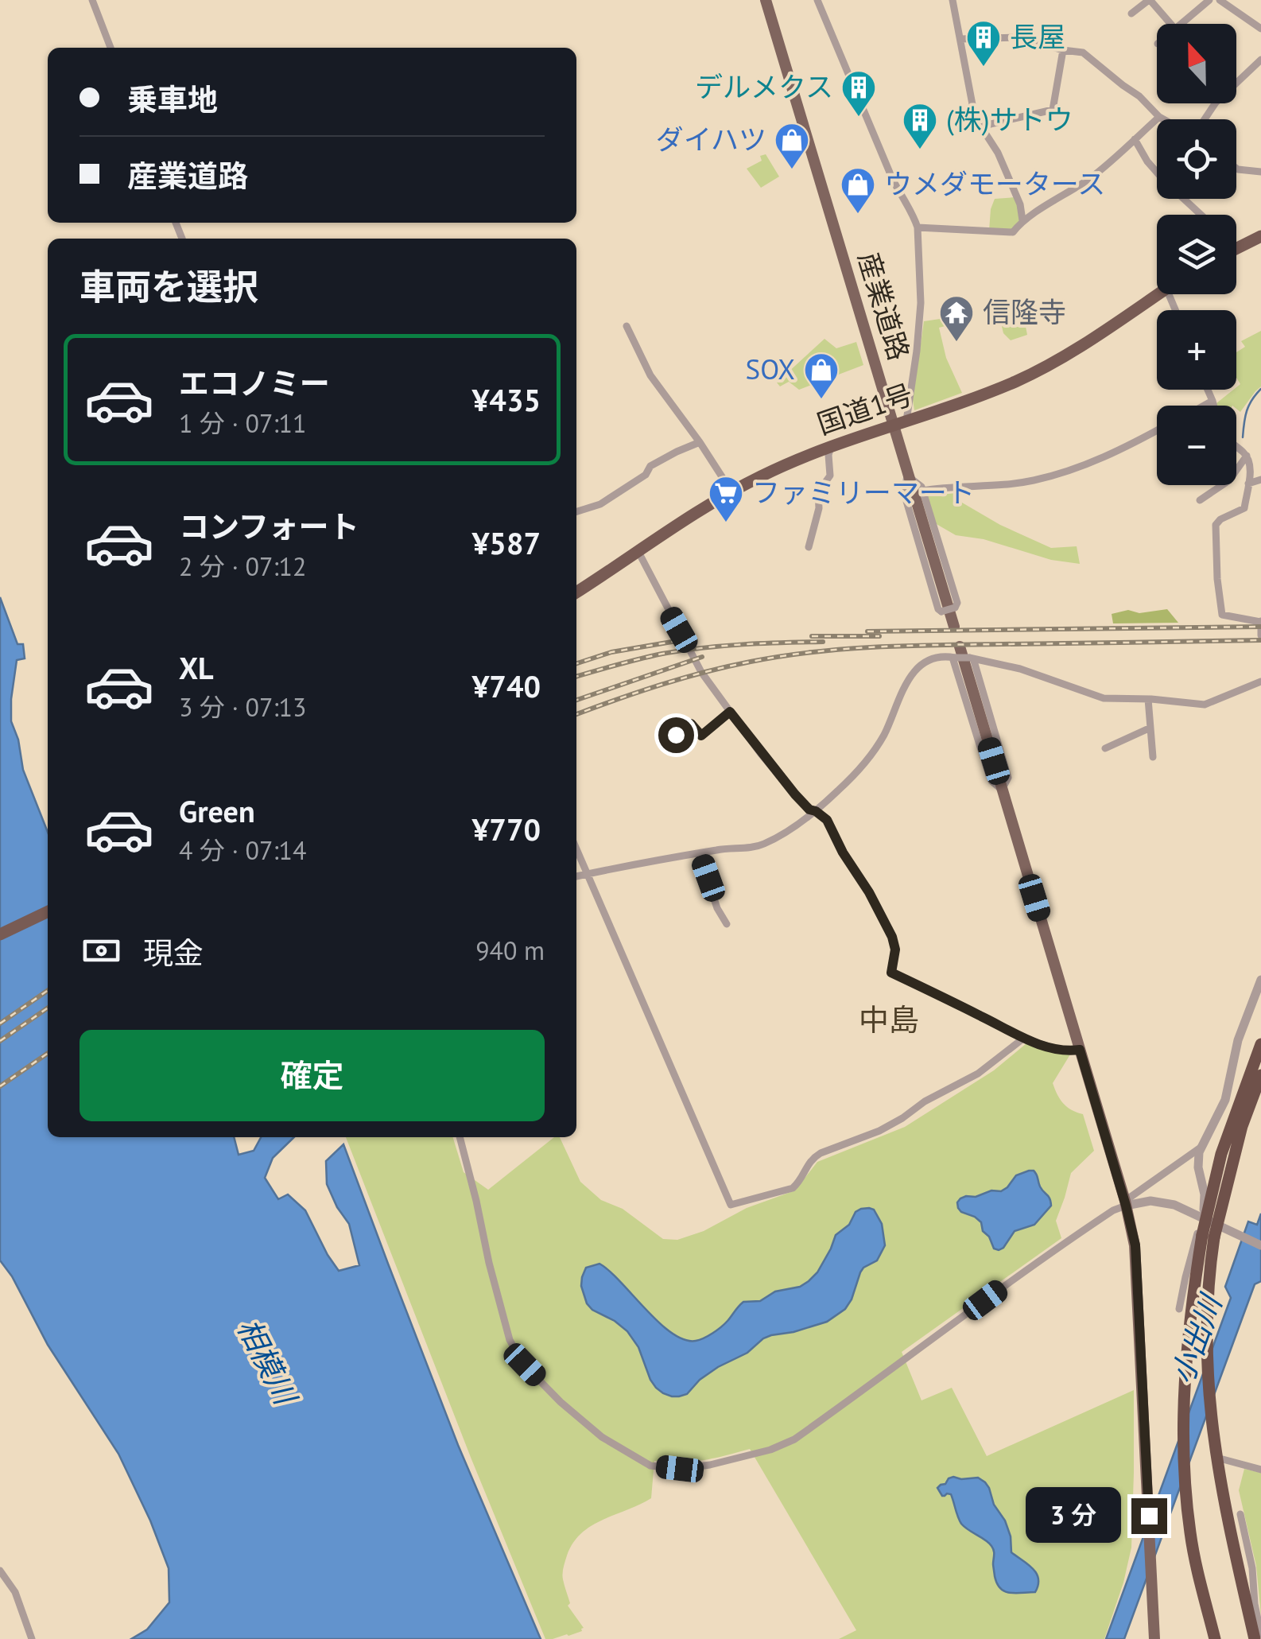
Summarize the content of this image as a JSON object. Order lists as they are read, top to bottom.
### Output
{
  "streets": {
    "highway": ["国道1号"],
    "main road": ["産業道路"]
  },
  "crossings": [
    ["産業道路", "国道1号"]
  ],
  "districts": ["中島"],
  "water": ["小出川", "相模川"],
  "places": {
    "building": ["長屋", "デルメクス", "(株)サトウ"],
    "shop": ["ダイハツ", "ウメダモータース", "SOX"],
    "temple": ["信隆寺"],
    "supermarket": ["ファミリーマート"]
  },
  "north": "top",
  "page": {
    "map_buttons": ["+", "−"],
    "banner": ["乗車地", "産業道路"],
    "heading": "車両を選択",
    "list": [
      {
        "name": "エコノミー",
        "note": "1 分 · 07:11",
        "value": "¥435"
      },
      {
        "name": "コンフォート",
        "note": "2 分 · 07:12",
        "value": "¥587"
      },
      {
        "name": "XL",
        "note": "3 分 · 07:13",
        "value": "¥740"
      },
      {
        "name": "Green",
        "note": "4 分 · 07:14",
        "value": "¥770"
      }
    ],
    "pay": ["現金", "940 m"],
    "buttons": "確定",
    "bubble": "3 分"
  }
}
